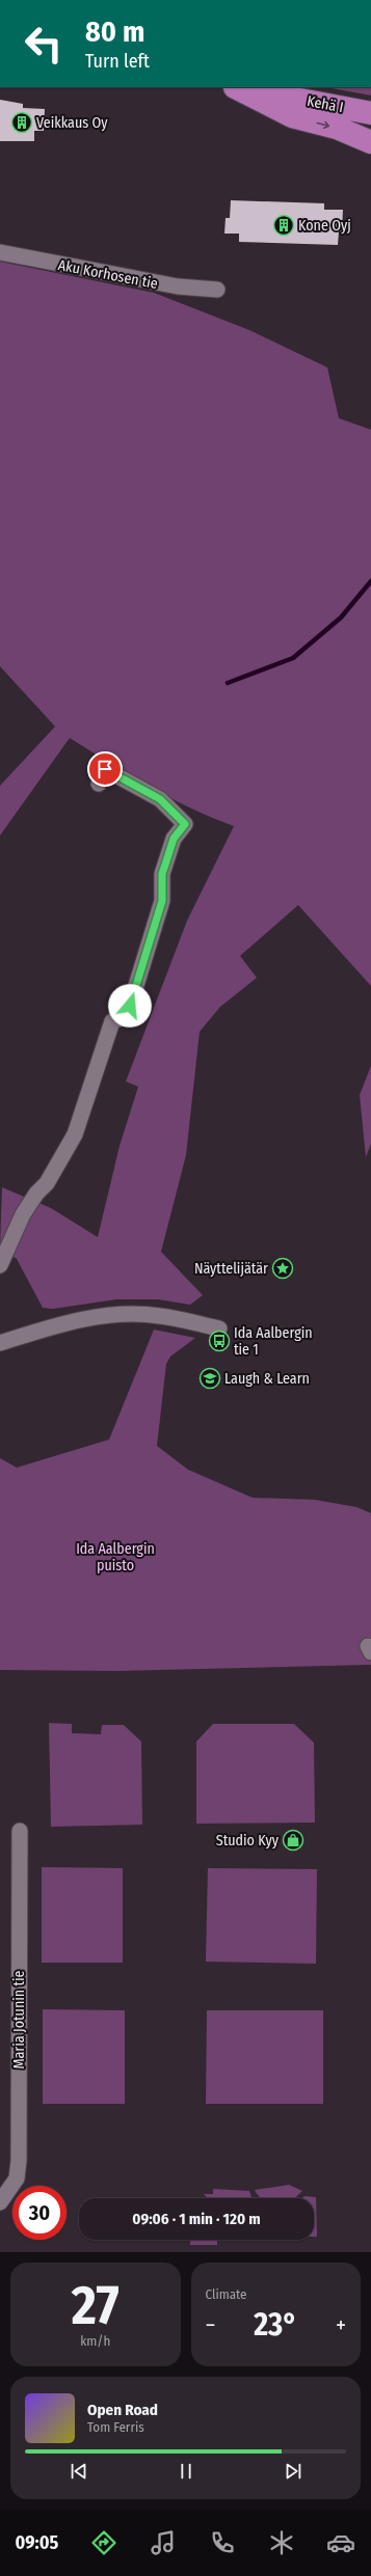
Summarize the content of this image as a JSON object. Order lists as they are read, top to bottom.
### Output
{
  "streets": {
    "highway": ["Kehä I"],
    "street": ["Aku Korhosen tie", "Maria Jotunin tie"]
  },
  "parks": ["Ida Aalbergin puisto"],
  "places": {
    "building": ["Veikkaus Oy", "Kone Oyj"],
    "place": ["Näyttelijätär"],
    "bus stop": ["Ida Aalbergin tie 1"],
    "school or university": ["Laugh & Learn"],
    "shop": ["Studio Kyy"]
  },
  "page": {
    "turn": ["80 m", "Turn left"],
    "limit": "30",
    "trip": "09:06 · 1 min · 120 m",
    "tile": [
      ["27", "km/h"],
      "Climate"
    ],
    "heat": ["−", "23°", "+"],
    "song": ["Open Road", "Tom Ferris"],
    "tabs": "09:05"
  }
}
